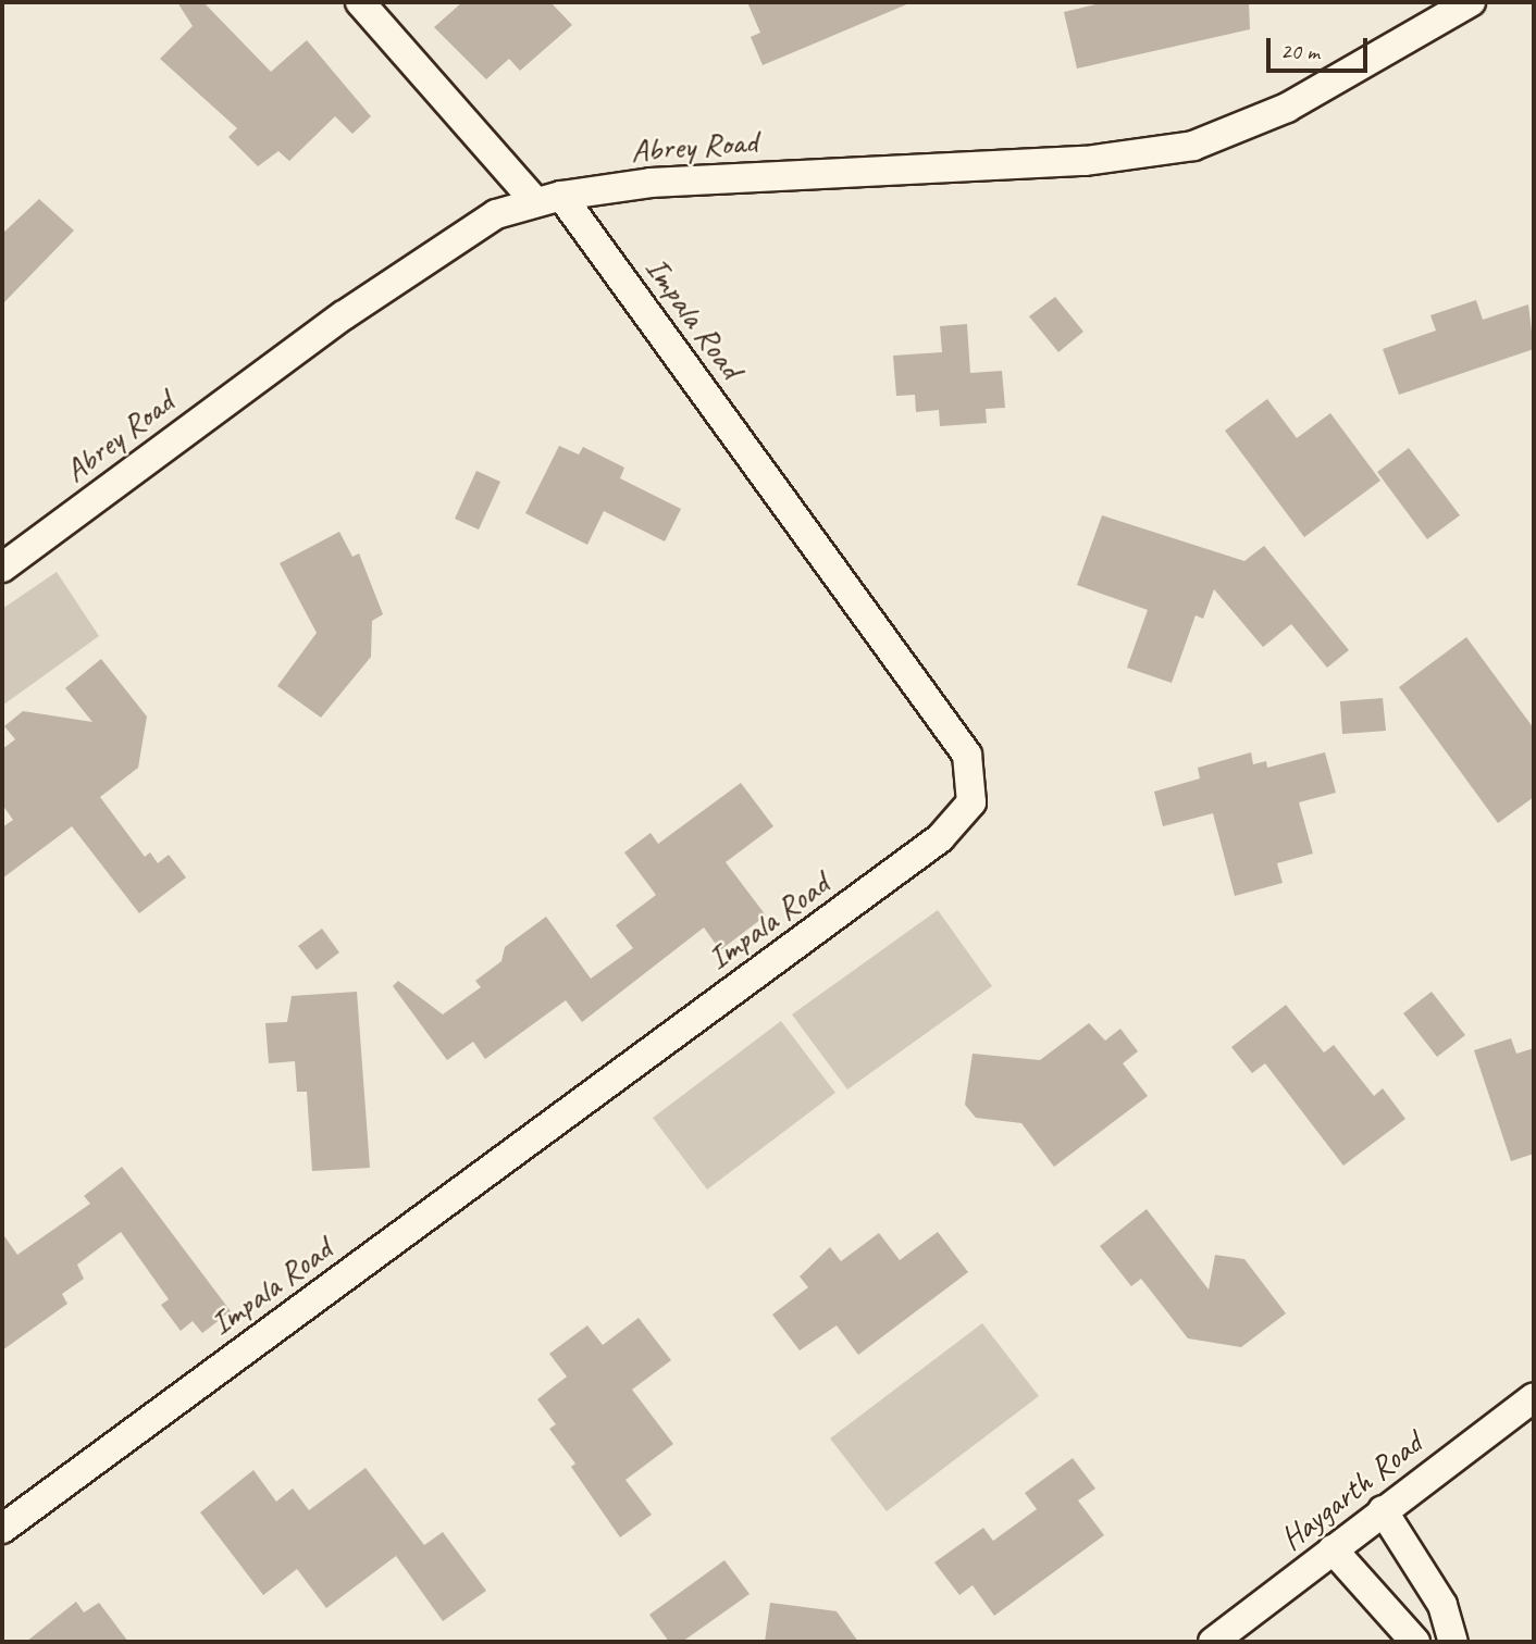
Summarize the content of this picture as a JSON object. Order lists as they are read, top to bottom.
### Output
{
  "streets": {
    "street": ["Abrey Road", "Impala Road", "Haygarth Road"]
  },
  "crossings": [
    ["Abrey Road", "Impala Road"]
  ],
  "scale_bar": "20 m"
}
